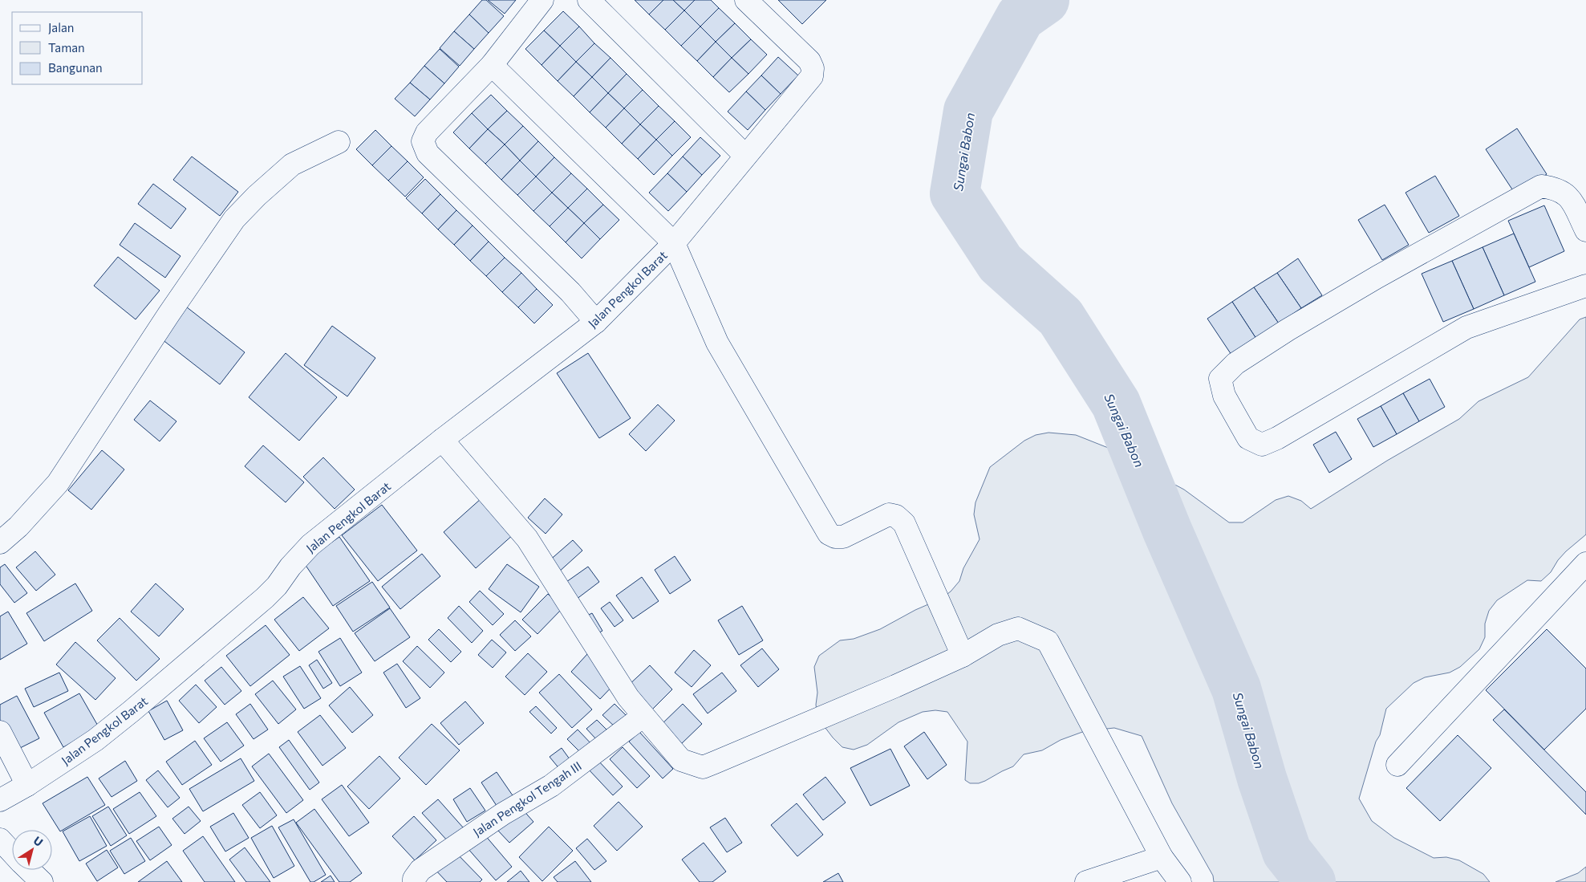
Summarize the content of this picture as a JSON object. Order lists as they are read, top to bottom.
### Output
{
  "streets": {
    "street": ["Jalan Pengkol Barat", "Jalan Pengkol Tengah III"]
  },
  "water": ["Sungai Babon"],
  "legend": ["Jalan", "Taman", "Bangunan"],
  "north": "top right"
}
